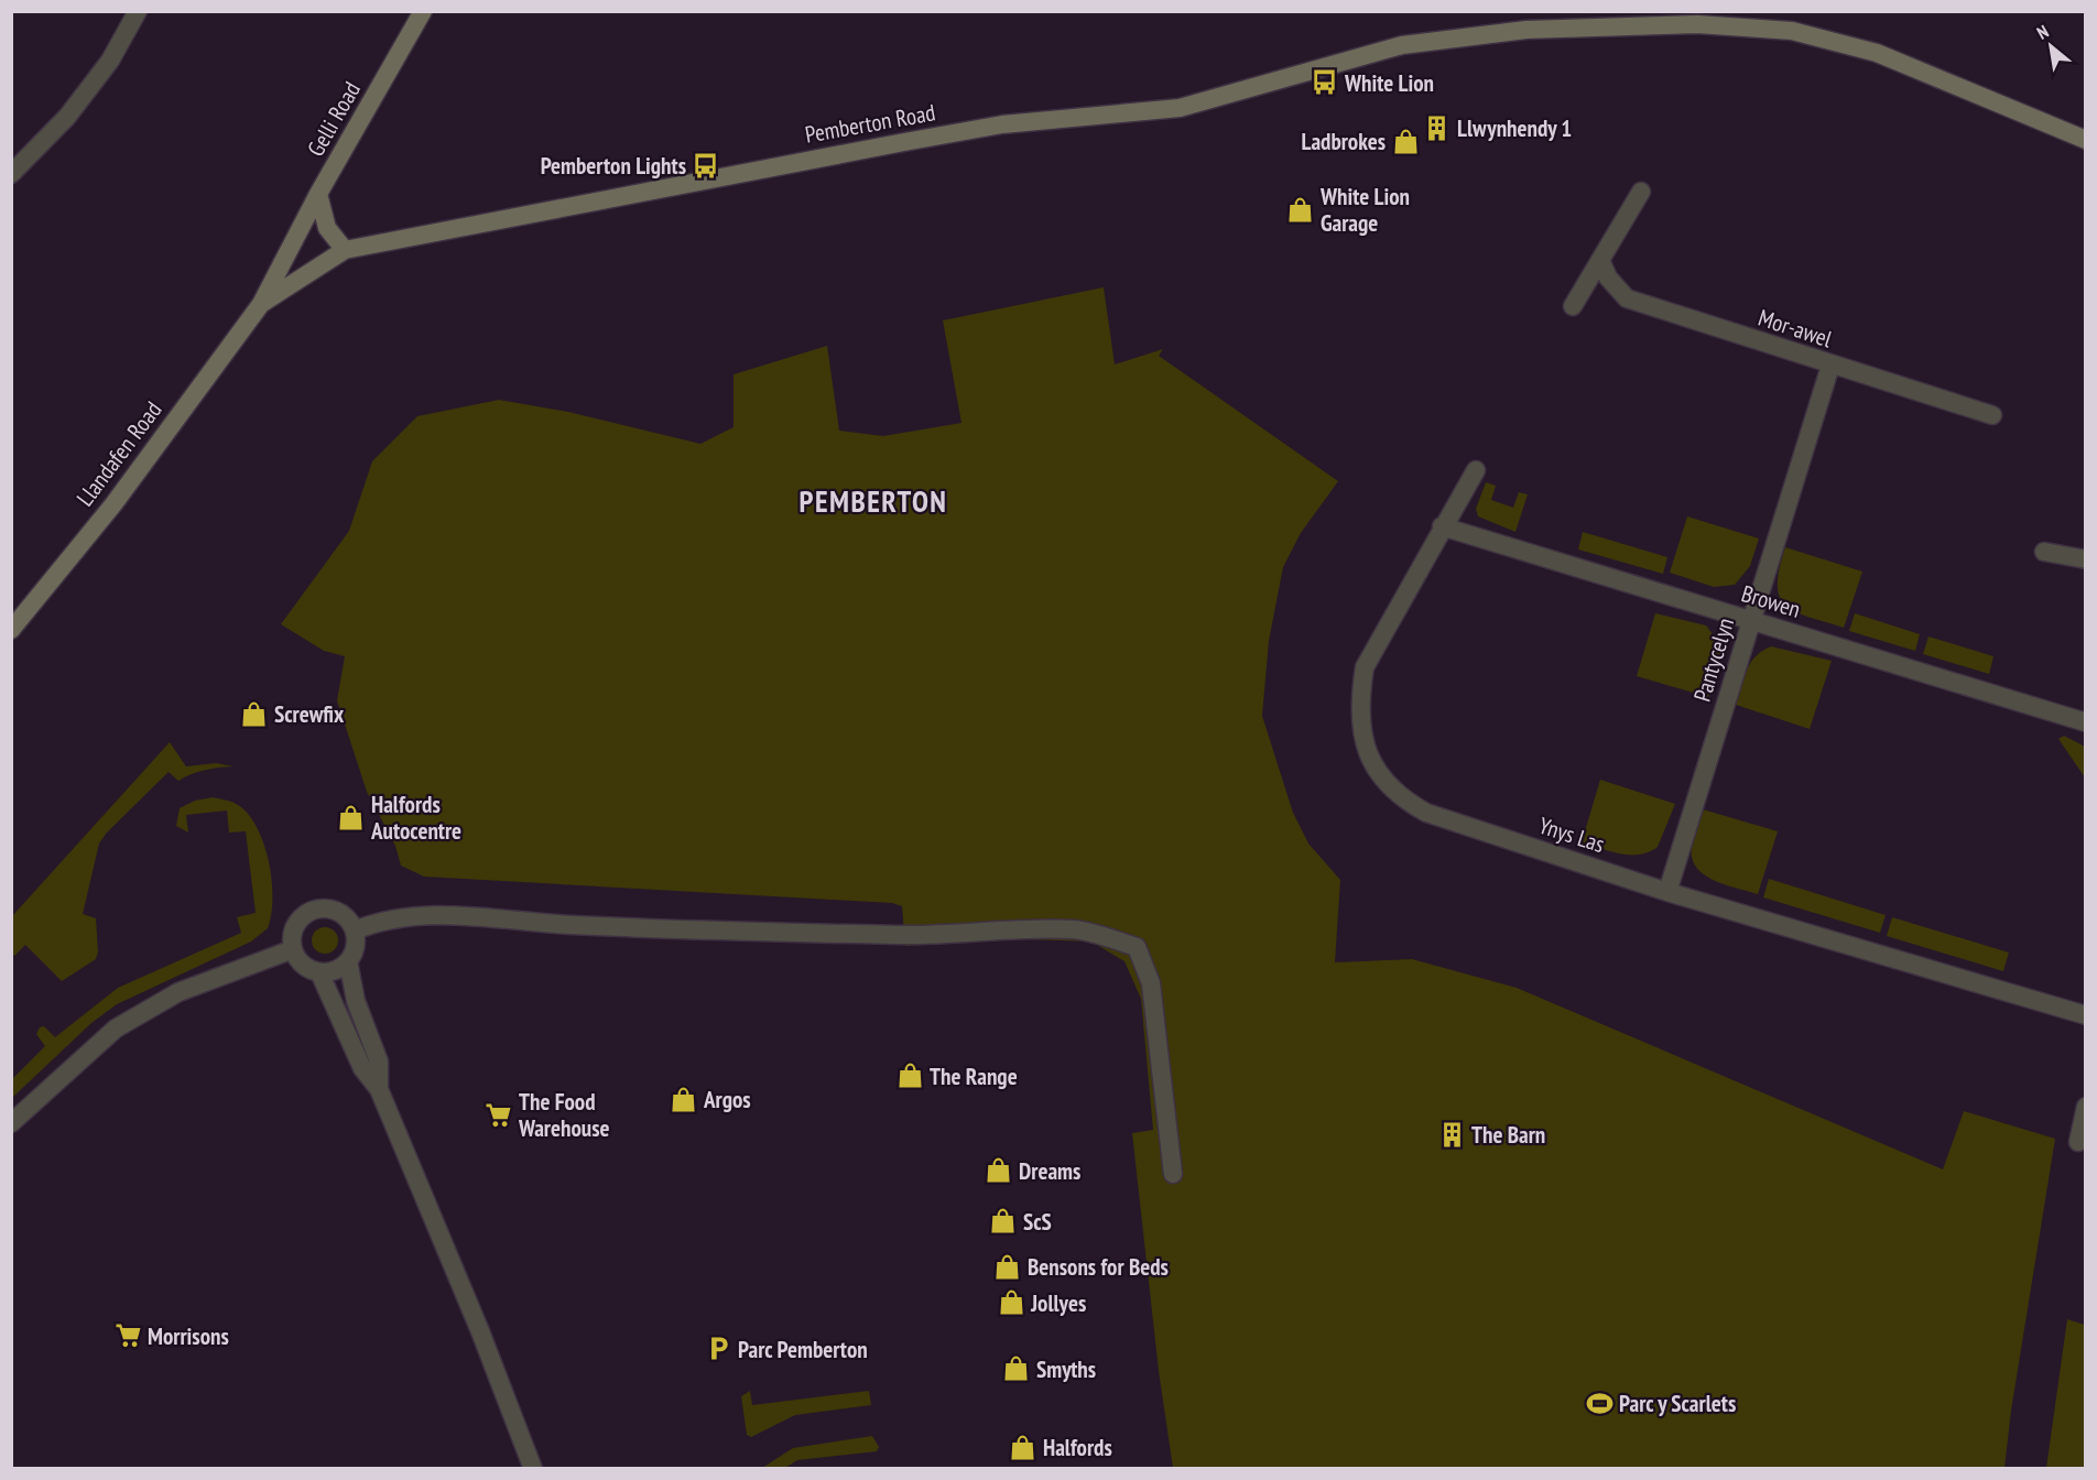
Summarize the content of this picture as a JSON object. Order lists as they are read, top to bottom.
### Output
{
  "streets": {
    "main road": ["Gelli Road", "Pemberton Road", "Llandafen Road"],
    "street": [
      "Mor-awel",
      "Browen",
      "Pantycelyn",
      "Ynys Las"
    ]
  },
  "crossings": [
    ["Gelli Road", "Pemberton Road"],
    ["Mor-awel", "Pantycelyn"],
    ["Browen", "Pantycelyn"],
    ["Browen", "Ynys Las"],
    ["Pantycelyn", "Ynys Las"]
  ],
  "districts": ["PEMBERTON"],
  "places": {
    "bus stop": ["White Lion", "Pemberton Lights"],
    "building": ["Llwynhendy 1", "The Barn"],
    "shop": [
      "Ladbrokes",
      "White Lion Garage",
      "Screwfix",
      "Halfords Autocentre",
      "The Range",
      "Argos",
      "Dreams",
      "ScS",
      "Bensons for Beds",
      "Jollyes",
      "Smyths",
      "Halfords"
    ],
    "supermarket": ["The Food Warehouse", "Morrisons"],
    "parking": ["Parc Pemberton"],
    "sports": ["Parc y Scarlets"]
  },
  "north": "top left"
}
